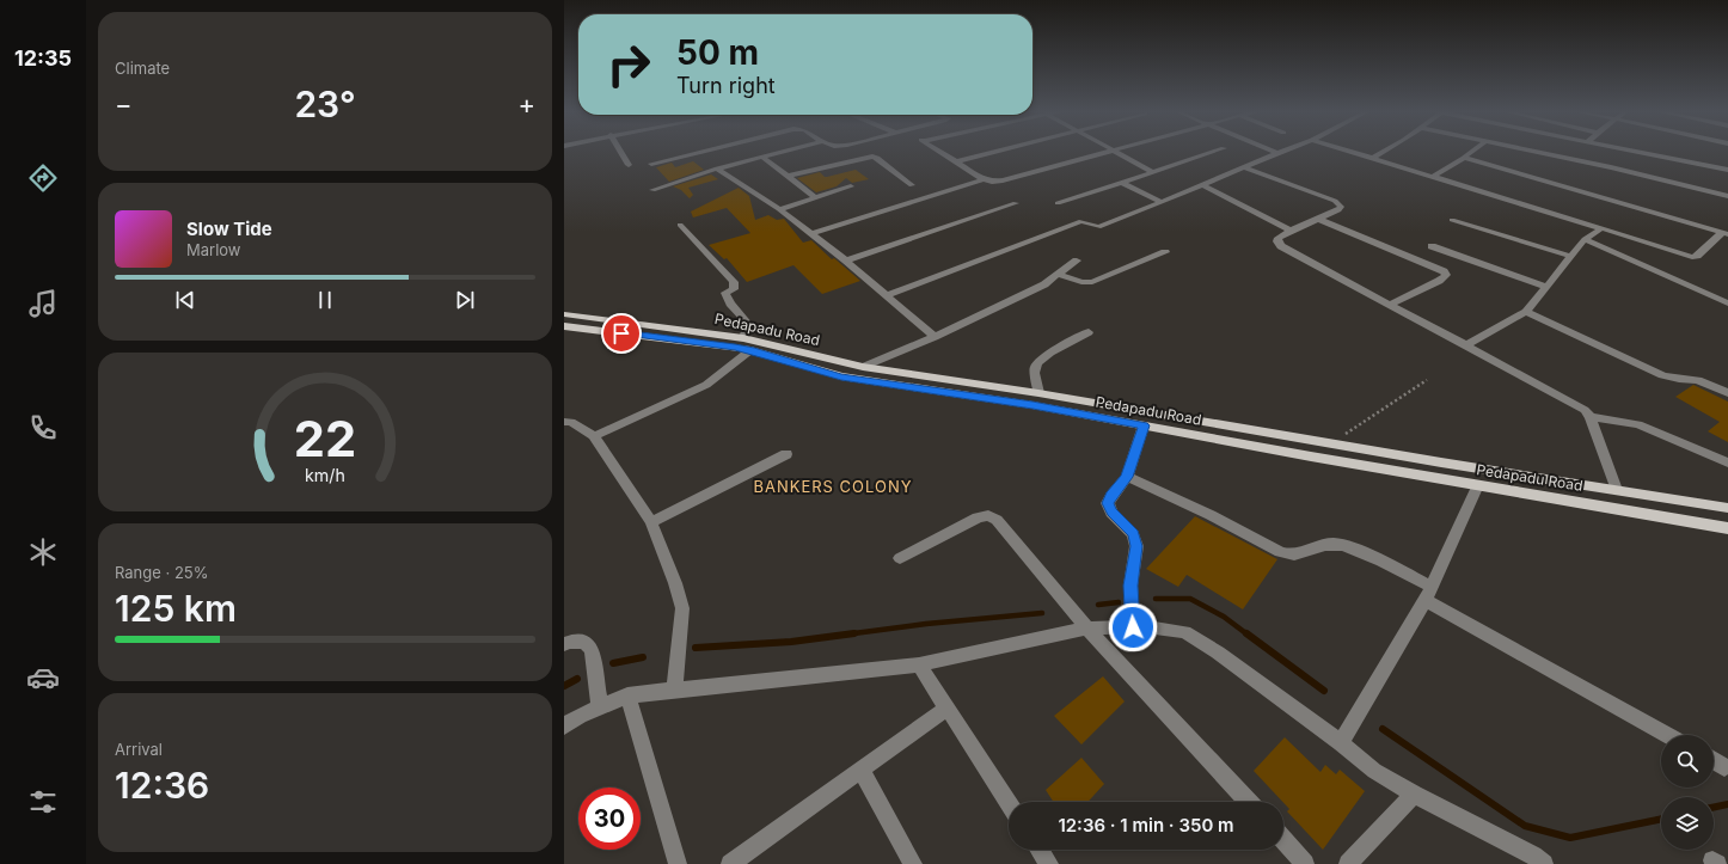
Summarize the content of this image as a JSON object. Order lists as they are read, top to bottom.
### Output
{
  "streets": {
    "main road": ["Pedapadu Road"]
  },
  "districts": ["BANKERS COLONY"],
  "page": {
    "tabs": "12:35",
    "tile": [
      "Climate",
      ["Range · 25%", "125 km"],
      ["Arrival", "12:36"]
    ],
    "turn": ["50 m", "Turn right"],
    "heat": ["−", "23°", "+"],
    "song": ["Slow Tide", "Marlow"],
    "limit": "30",
    "trip": "12:36 · 1 min · 350 m",
    "gauge": ["22", "km/h"]
  }
}
